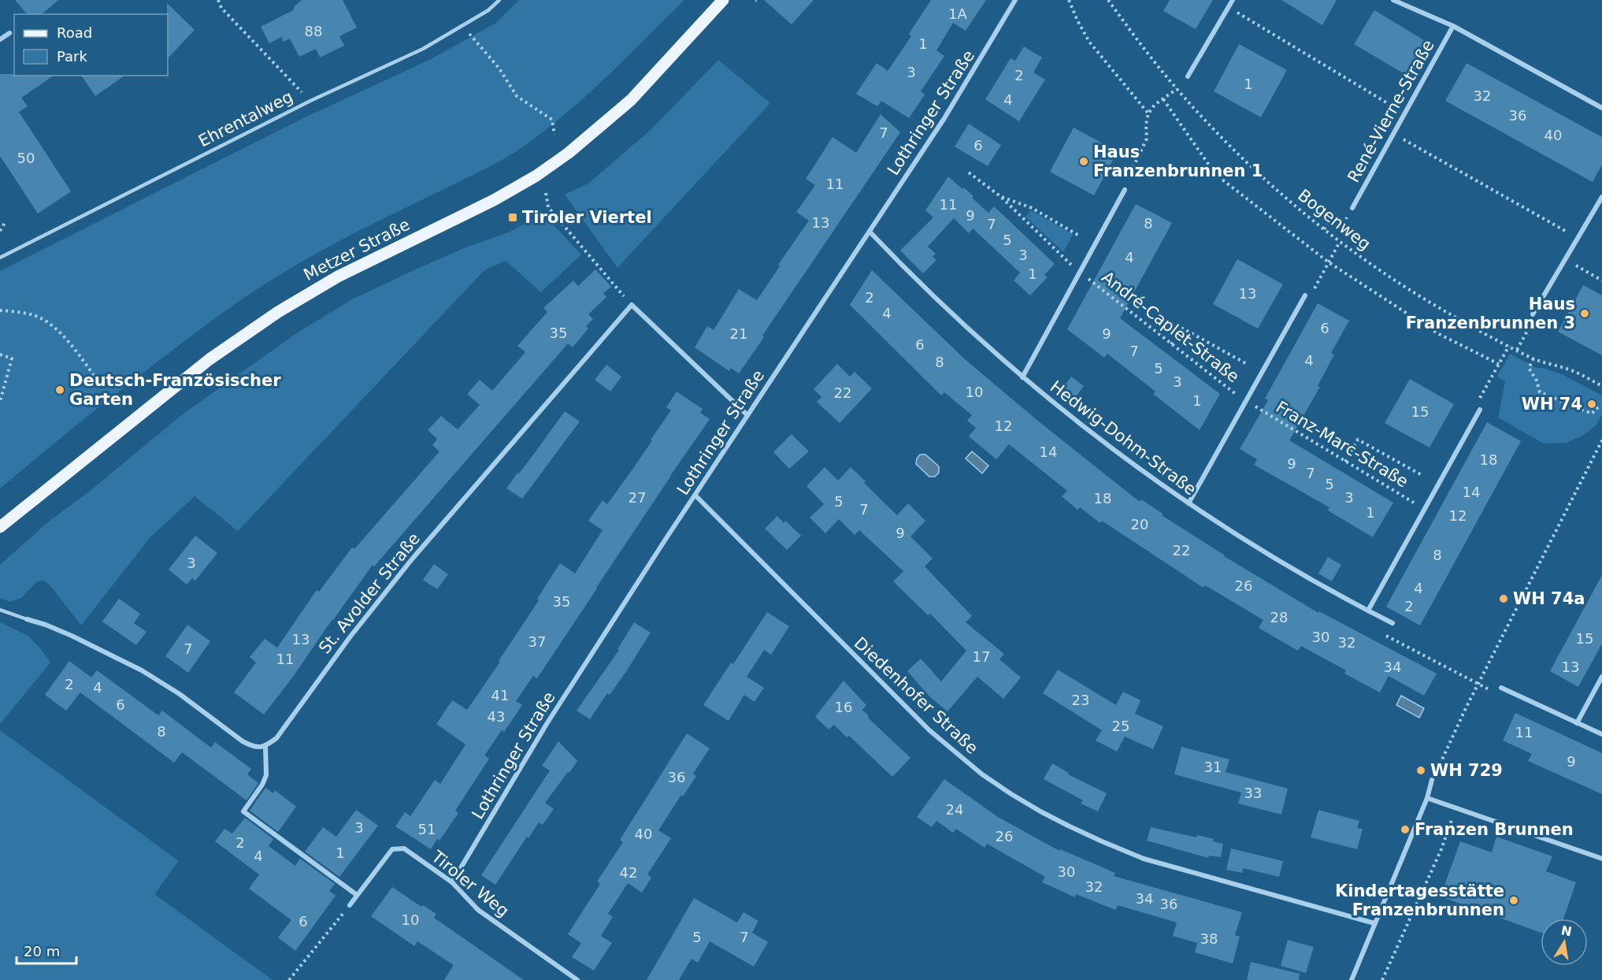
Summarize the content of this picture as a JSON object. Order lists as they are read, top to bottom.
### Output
{
  "streets": {
    "main road": ["Metzer Straße"],
    "street": [
      "René-Vierne-Straße",
      "Lothringer Straße",
      "André-Caplet-Straße",
      "Hedwig-Dohm-Straße",
      "St. Avolder Straße",
      "Diedenhofer Straße",
      "Tiroler Weg"
    ],
    "lane": ["Ehrentalweg"],
    "path": ["Bogenweg", "Franz-Marc-Straße"]
  },
  "crossings": [
    ["Lothringer Straße", "Hedwig-Dohm-Straße"],
    ["Lothringer Straße", "Diedenhofer Straße"],
    ["Lothringer Straße", "Tiroler Weg"],
    ["André-Caplet-Straße", "Hedwig-Dohm-Straße"],
    ["André-Caplet-Straße", "Franz-Marc-Straße"]
  ],
  "places": {
    "other": [
      "Haus Franzenbrunnen 1",
      "Haus Franzenbrunnen 3",
      "Deutsch-Französischer Garten",
      "WH 74",
      "WH 74a",
      "WH 729",
      "Franzen Brunnen",
      "Kindertagesstätte Franzenbrunnen"
    ],
    "transit": ["Tiroler Viertel"]
  },
  "house_numbers": [
    "1A",
    "88",
    "1",
    "3",
    "2",
    "1",
    "32",
    "4",
    "36",
    "7",
    "40",
    "6",
    "50",
    "11",
    "11",
    "9",
    "13",
    "8",
    "7",
    "5",
    "3",
    "4",
    "1",
    "13",
    "2",
    "4",
    "6",
    "35",
    "21",
    "9",
    "6",
    "7",
    "4",
    "8",
    "5",
    "3",
    "10",
    "22",
    "1",
    "15",
    "12",
    "14",
    "18",
    "9",
    "7",
    "5",
    "14",
    "27",
    "3",
    "18",
    "5",
    "7",
    "1",
    "12",
    "20",
    "9",
    "22",
    "8",
    "3",
    "26",
    "4",
    "35",
    "2",
    "28",
    "30",
    "15",
    "13",
    "37",
    "32",
    "7",
    "17",
    "11",
    "34",
    "13",
    "2",
    "4",
    "41",
    "23",
    "6",
    "16",
    "43",
    "25",
    "8",
    "11",
    "9",
    "31",
    "36",
    "33",
    "24",
    "3",
    "51",
    "40",
    "26",
    "2",
    "1",
    "4",
    "30",
    "42",
    "32",
    "34",
    "36",
    "10",
    "6",
    "5",
    "7",
    "38"
  ],
  "legend": ["Road", "Park"],
  "scale_bar": "20 m",
  "north": "top"
}
